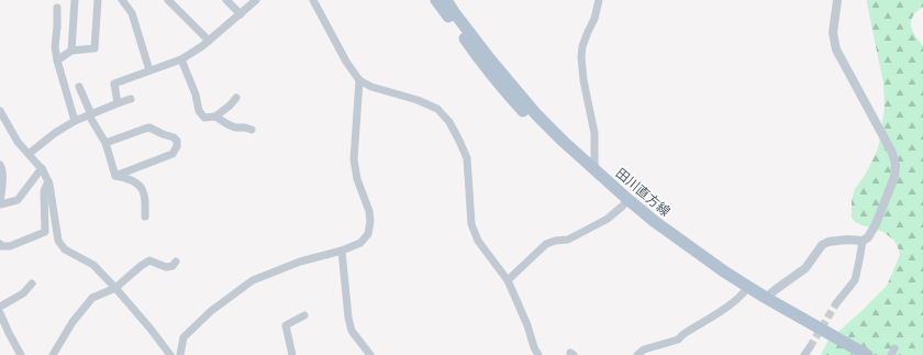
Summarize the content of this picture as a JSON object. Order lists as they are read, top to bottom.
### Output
{
  "streets": {
    "main road": ["田川直方線"]
  }
}
